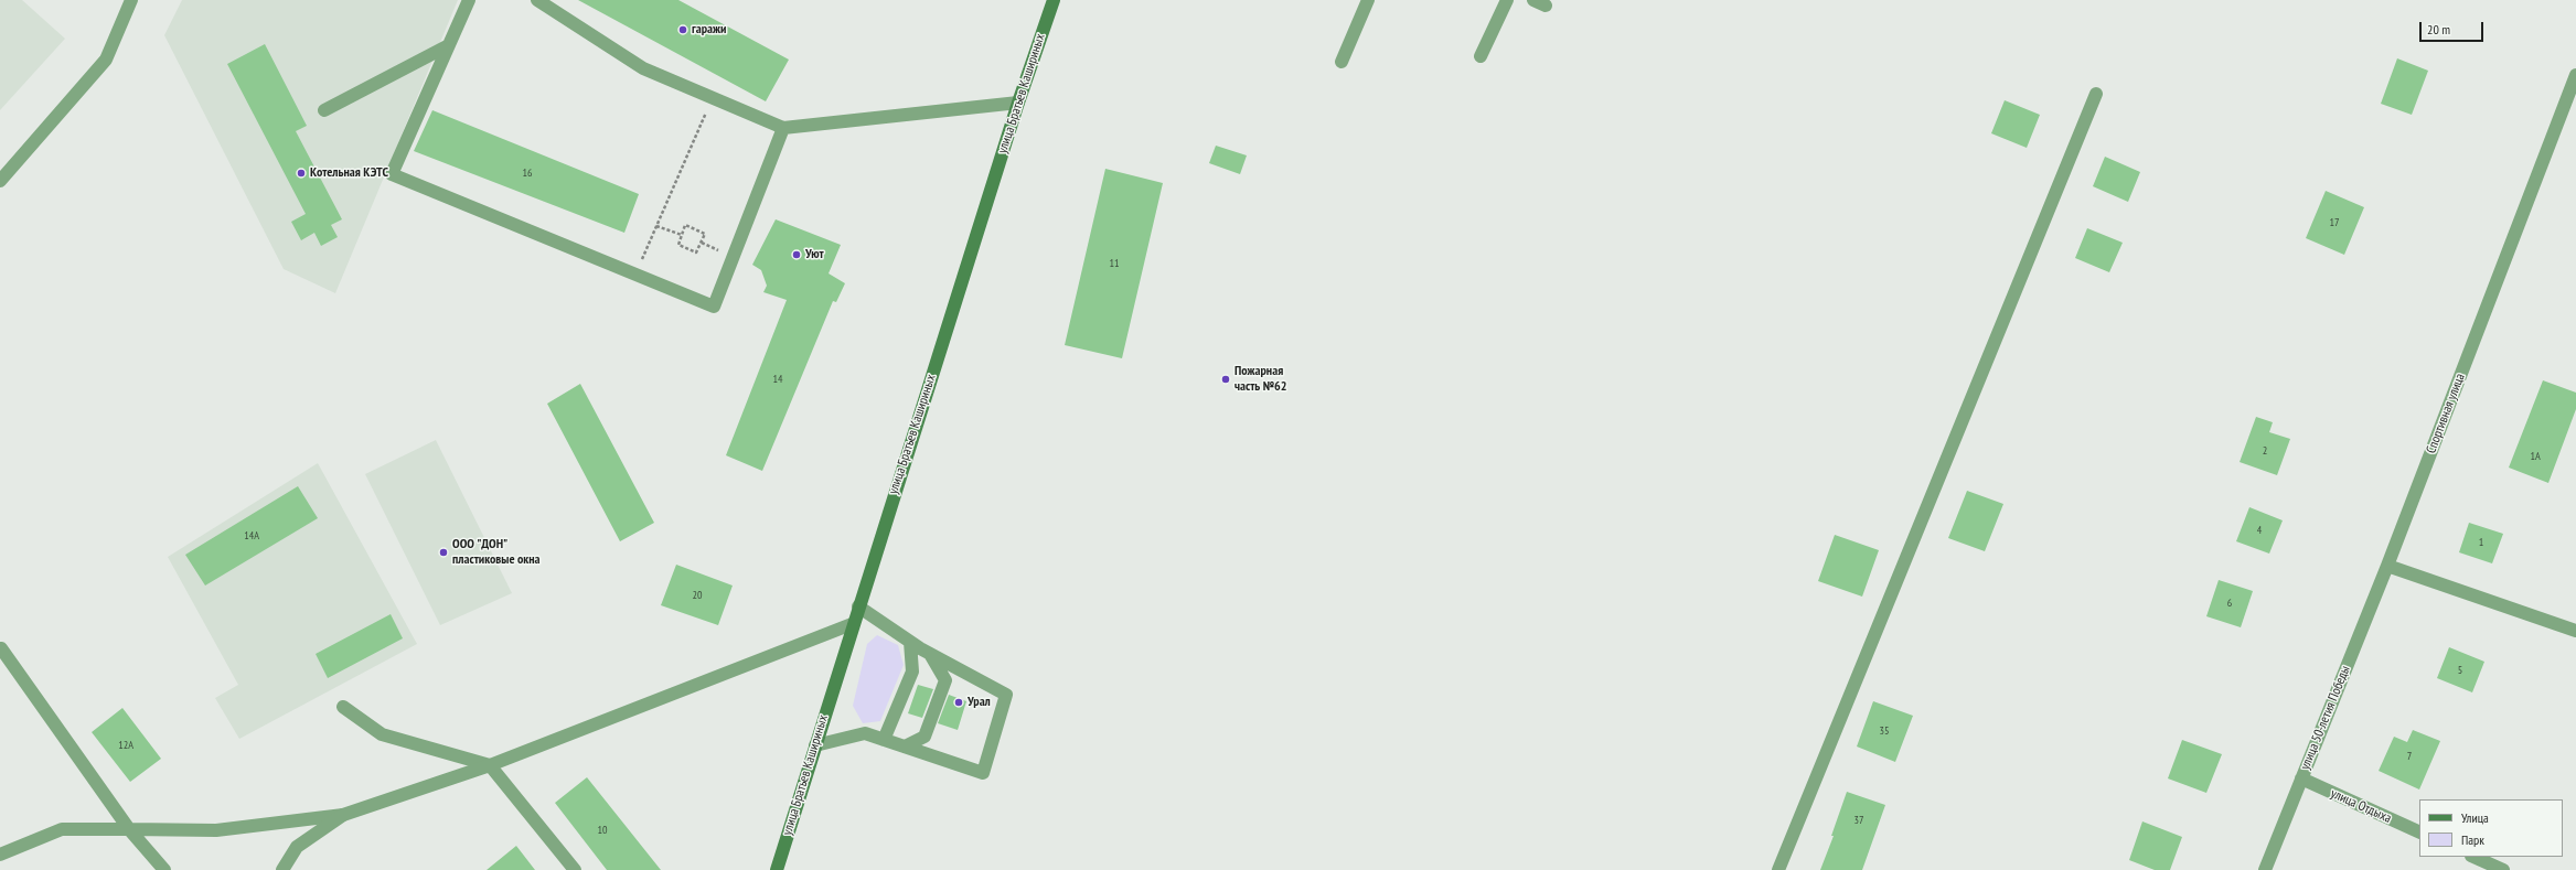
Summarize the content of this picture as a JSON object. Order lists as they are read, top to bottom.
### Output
{
  "streets": {
    "main road": ["улица Братьев Кашириных"],
    "street": ["Спортивная улица", "улица 50-летия Победы", "улица Отдыха"]
  },
  "crossings": [
    ["Спортивная улица", "улица 50-летия Победы"],
    ["улица 50-летия Победы", "улица Отдыха"]
  ],
  "places": [
    "гаражи",
    "Котельная КЭТС",
    "Уют",
    "Пожарная часть №62",
    "ООО \"ДОН\" пластиковые окна",
    "Урал"
  ],
  "house_numbers": [
    "16",
    "17",
    "11",
    "14",
    "2",
    "1А",
    "4",
    "14А",
    "1",
    "20",
    "6",
    "5",
    "35",
    "12А",
    "7",
    "37",
    "10"
  ],
  "legend": ["Улица", "Парк"],
  "scale_bar": "20 m"
}
